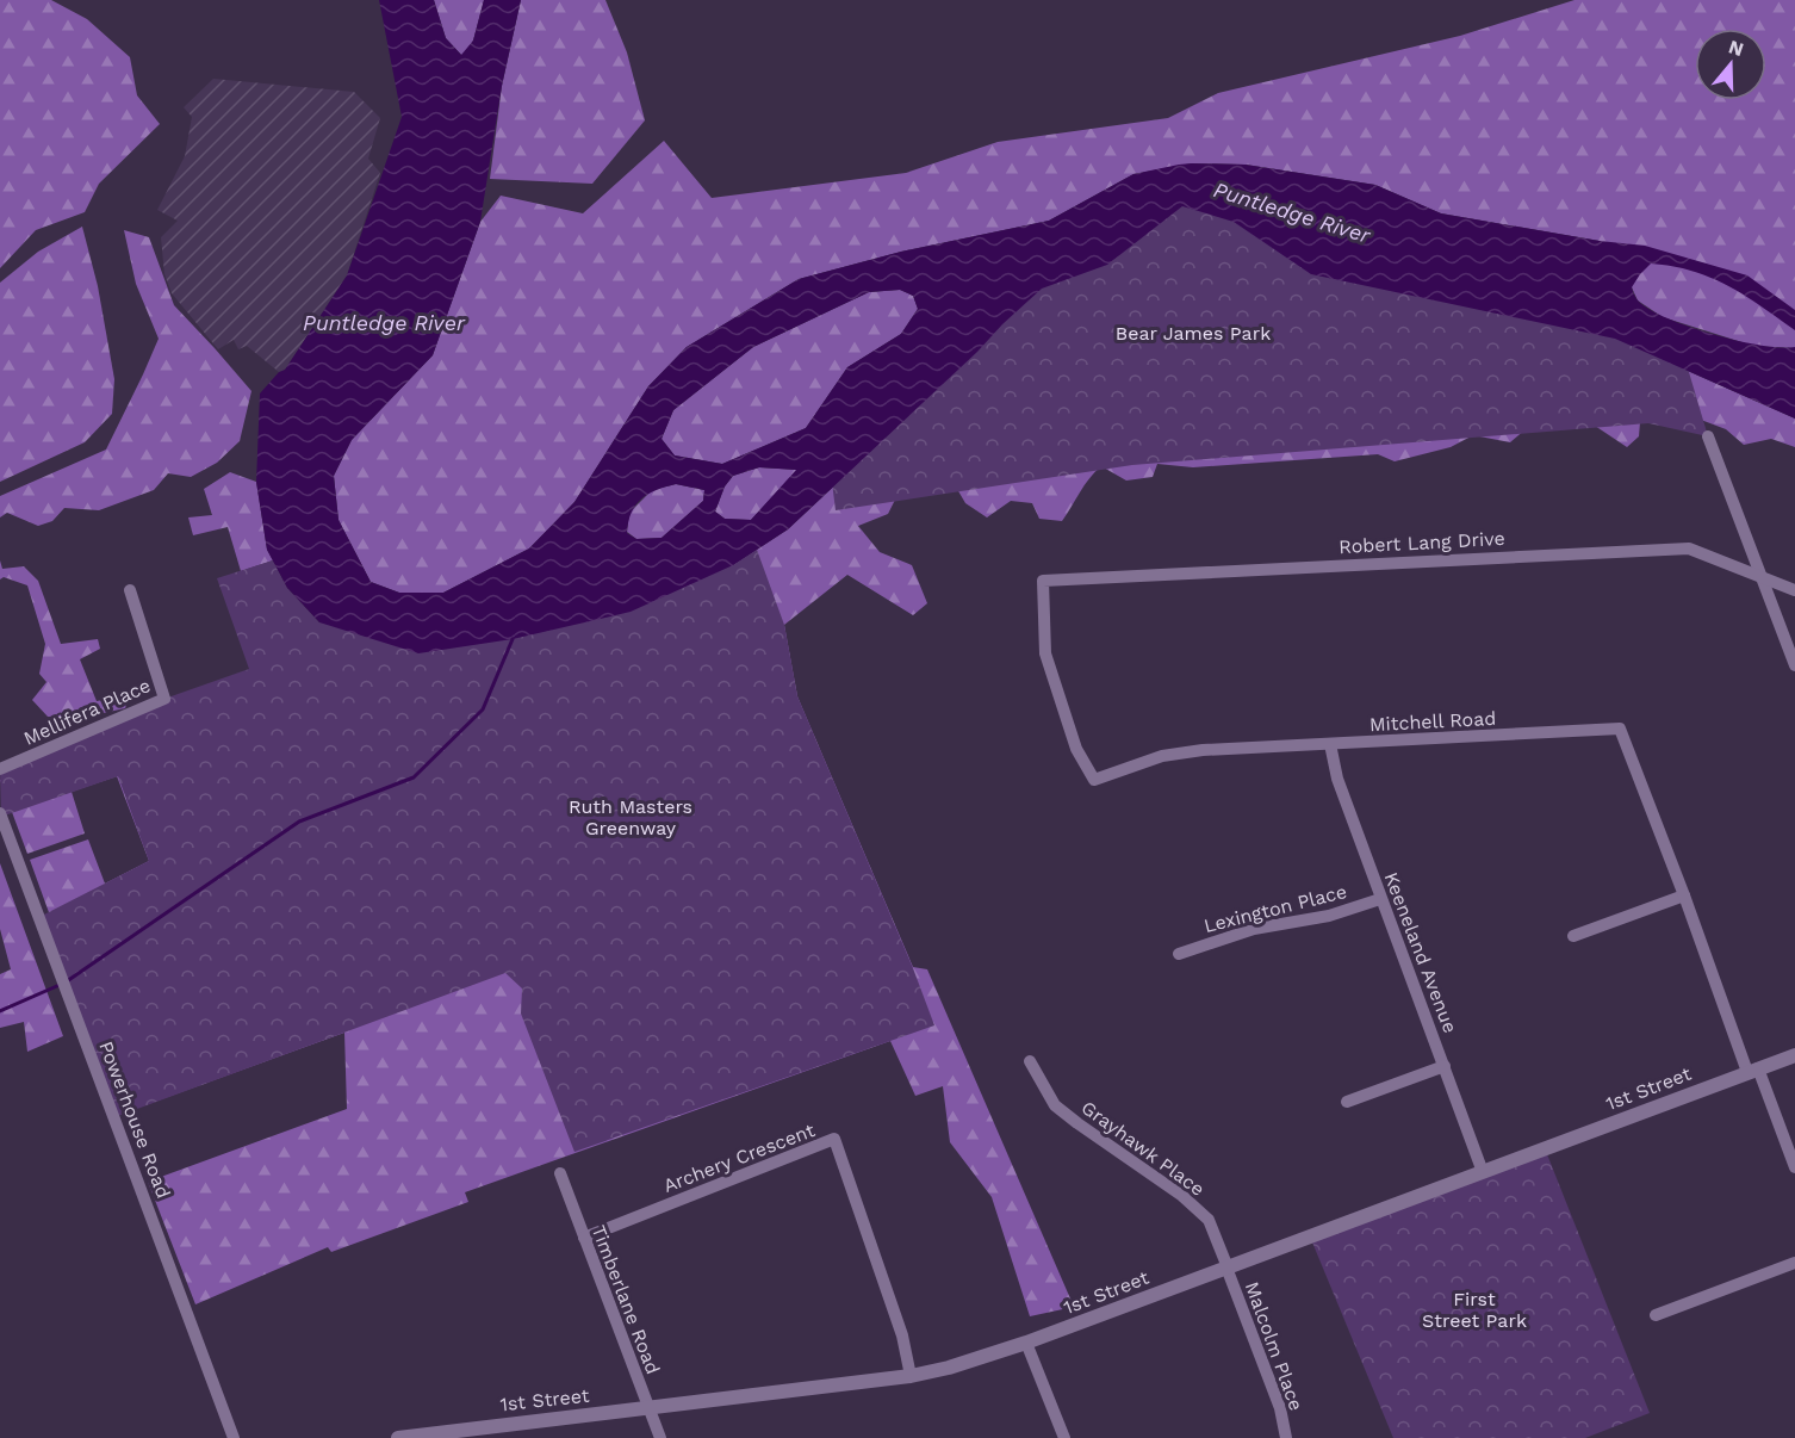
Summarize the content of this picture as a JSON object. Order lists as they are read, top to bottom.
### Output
{
  "streets": {
    "street": [
      "Robert Lang Drive",
      "Mellifera Place",
      "Mitchell Road",
      "Lexington Place",
      "Keeneland Avenue",
      "1st Street",
      "Powerhouse Road",
      "Grayhawk Place",
      "Archery Crescent",
      "Timberlane Road",
      "Malcolm Place"
    ]
  },
  "crossings": [
    ["Robert Lang Drive", "Mitchell Road"],
    ["Mitchell Road", "Keeneland Avenue"],
    ["Mitchell Road", "1st Street"],
    ["Lexington Place", "Keeneland Avenue"],
    ["Keeneland Avenue", "1st Street"],
    ["1st Street", "Grayhawk Place"],
    ["1st Street", "Archery Crescent"],
    ["1st Street", "Timberlane Road"],
    ["1st Street", "Malcolm Place"],
    ["Grayhawk Place", "Malcolm Place"],
    ["Archery Crescent", "Timberlane Road"]
  ],
  "water": ["Puntledge River"],
  "parks": ["Bear James Park", "Ruth Masters Greenway", "First Street Park"],
  "north": "top"
}
